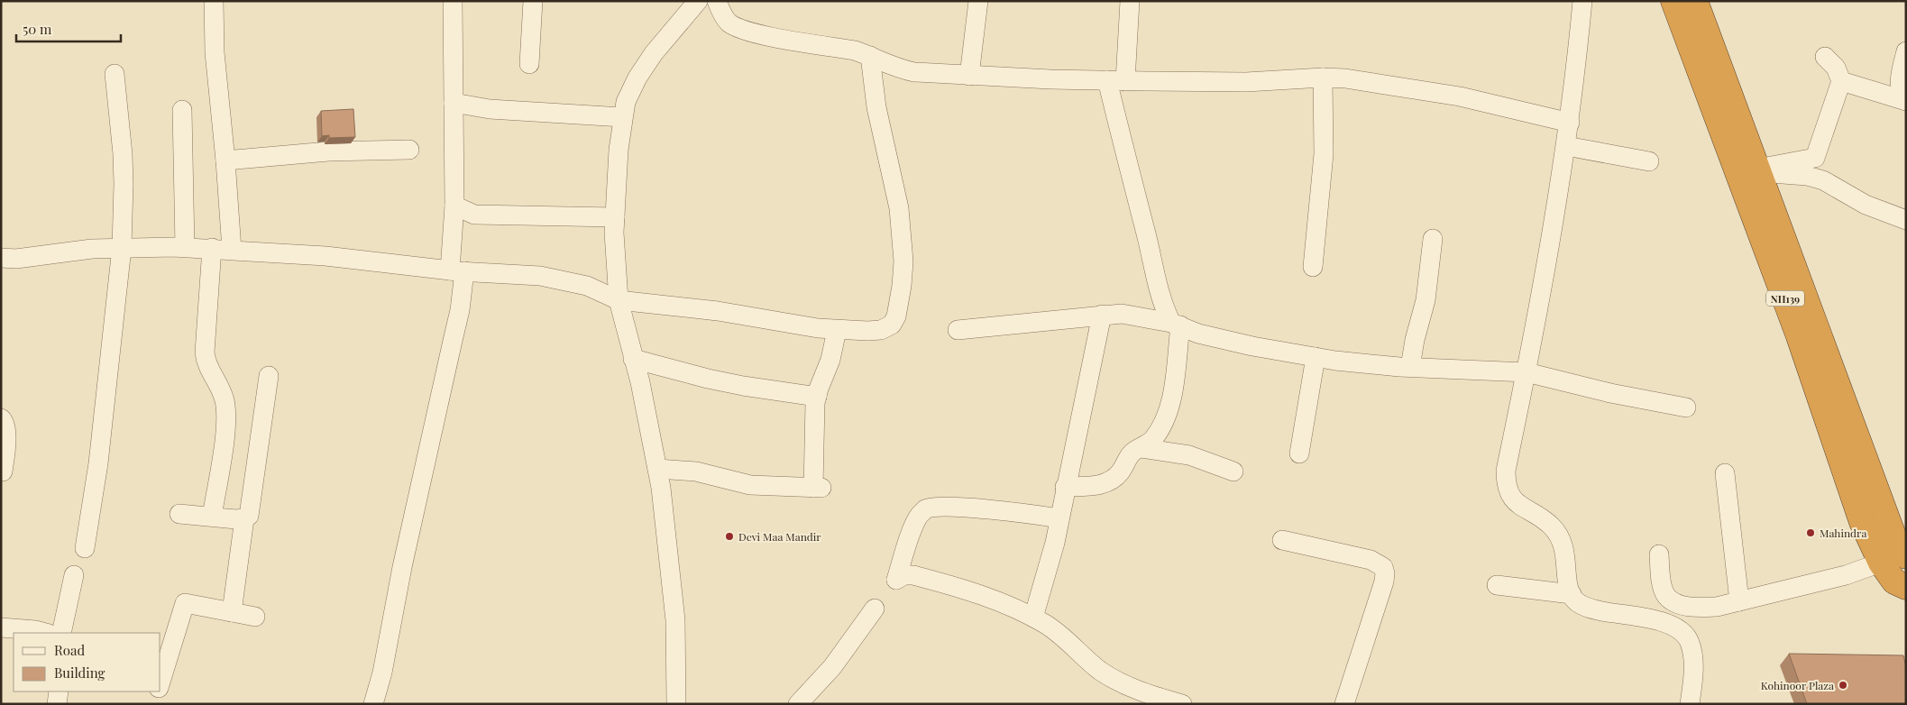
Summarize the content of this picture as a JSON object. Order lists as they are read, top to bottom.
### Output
{
  "streets": {
    "highway": ["NH139"]
  },
  "places": ["Mahindra", "Devi Maa Mandir", "Kohinoor Plaza"],
  "legend": ["Road", "Building"],
  "scale_bar": "50 m"
}
